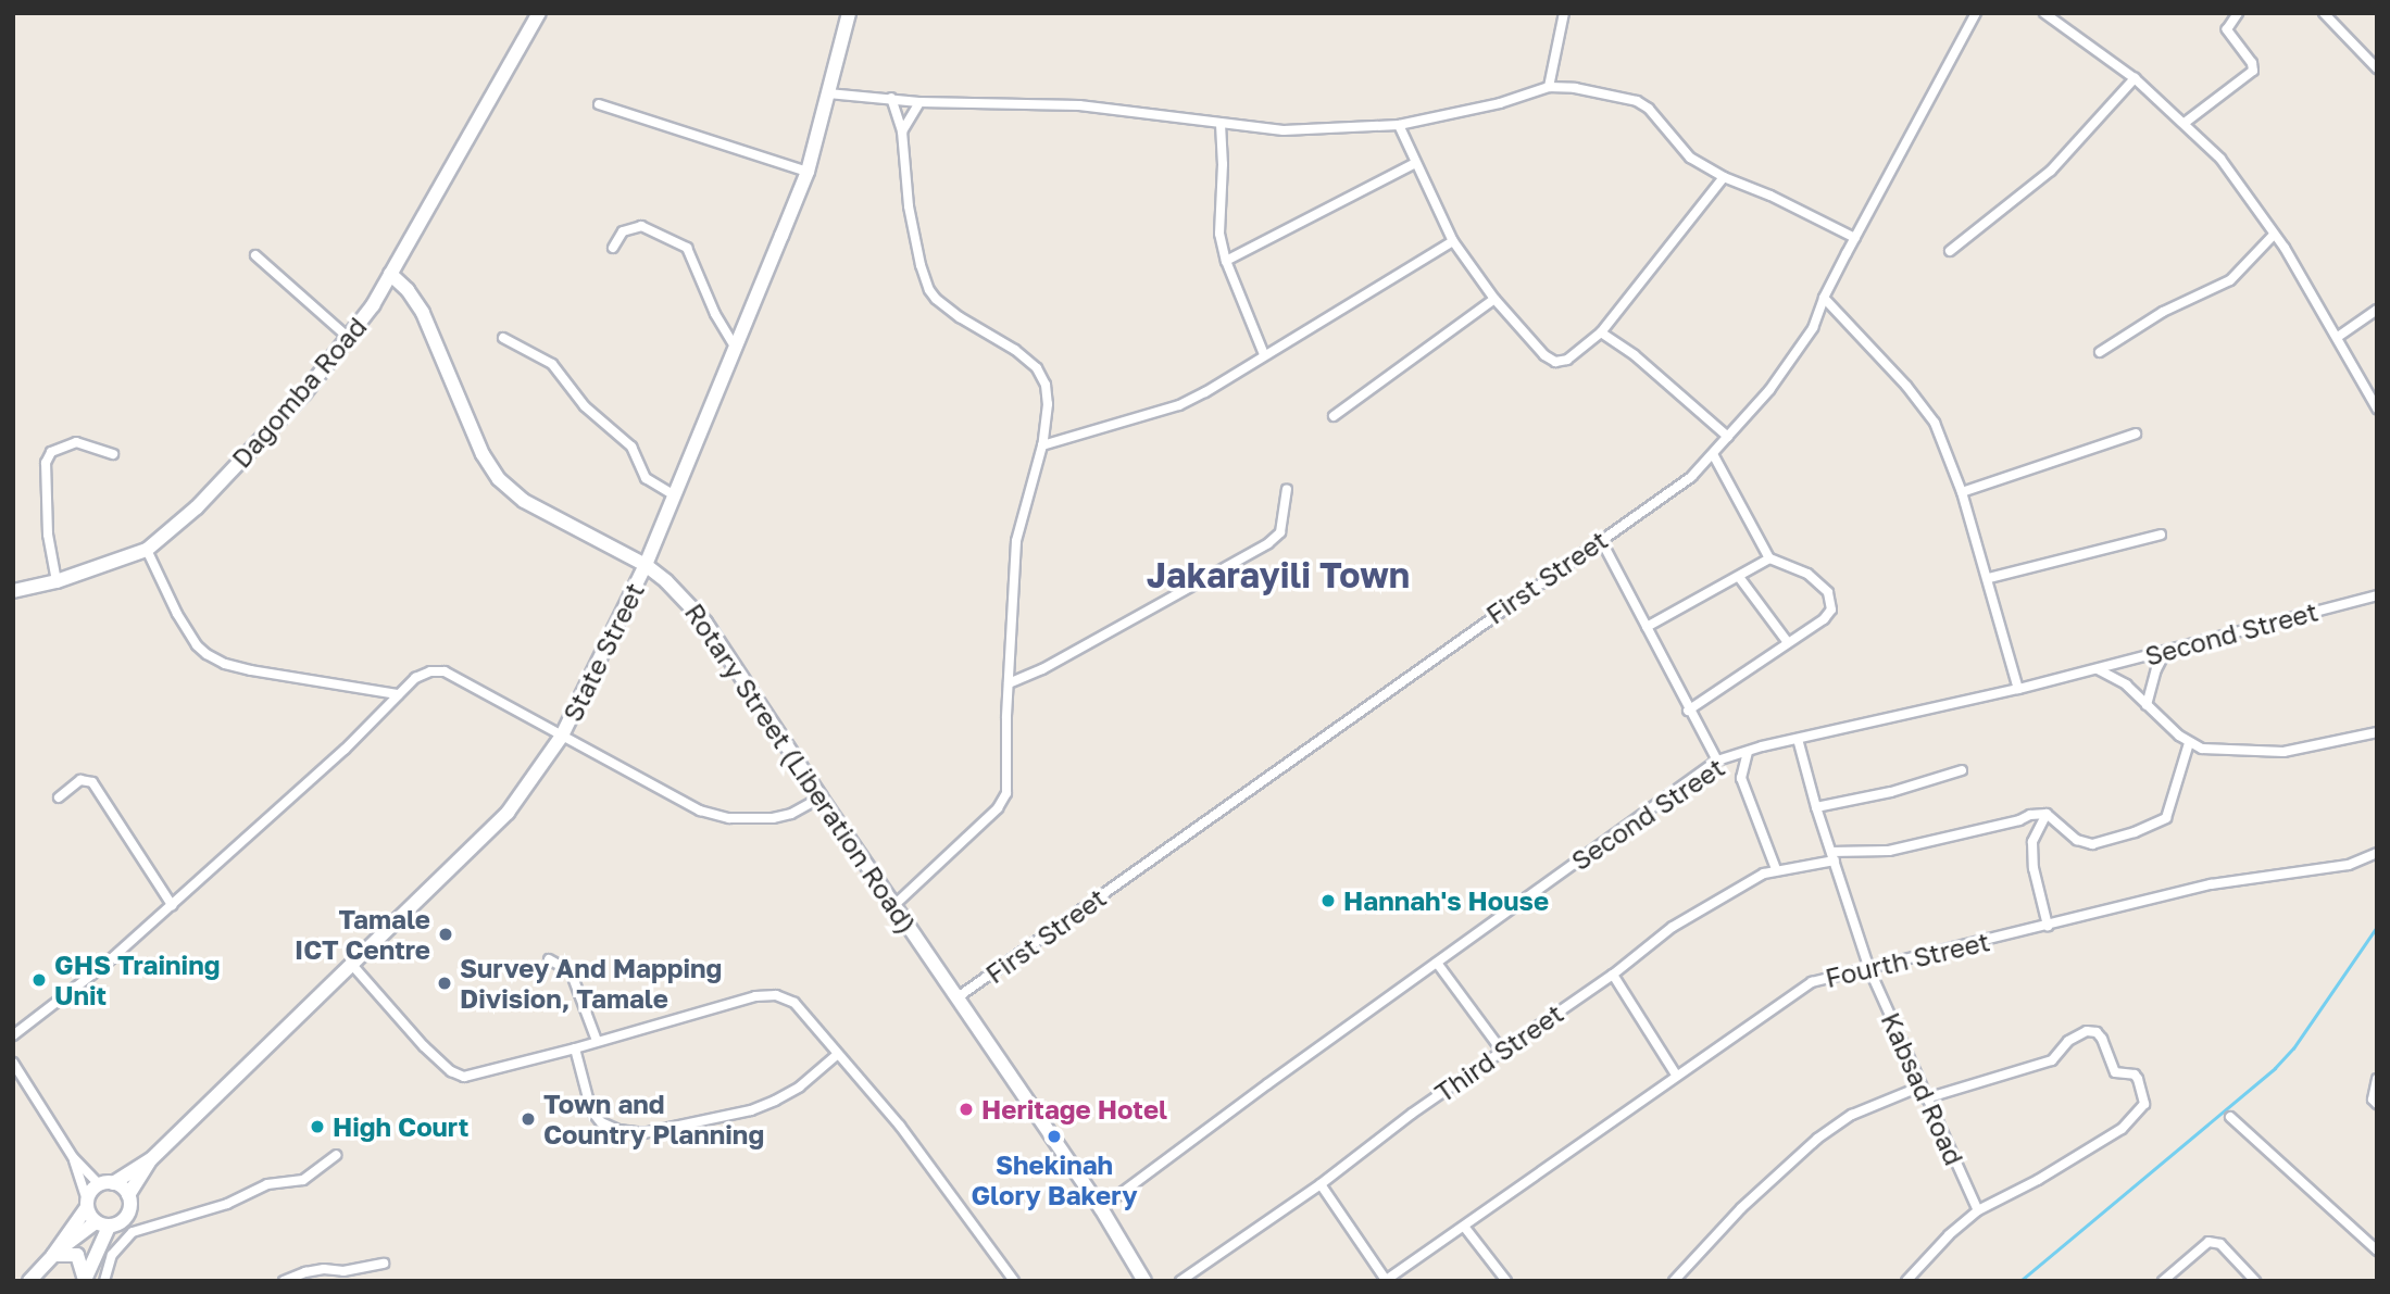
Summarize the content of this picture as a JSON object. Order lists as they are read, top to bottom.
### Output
{
  "streets": {
    "street": [
      "Dagomba Road",
      "First Street",
      "Second Street",
      "State Street",
      "Rotary Street (Liberation Road)",
      "Fourth Street",
      "Third Street",
      "Kabsad Road"
    ]
  },
  "crossings": [
    ["Dagomba Road", "Rotary Street (Liberation Road)"],
    ["First Street", "Rotary Street (Liberation Road)"],
    ["Second Street", "Rotary Street (Liberation Road)"],
    ["Second Street", "Kabsad Road"],
    ["State Street", "Rotary Street (Liberation Road)"],
    ["Fourth Street", "Kabsad Road"],
    ["Third Street", "Kabsad Road"]
  ],
  "districts": ["Jakarayili Town"],
  "places": [
    "Hannah's House",
    "Tamale ICT Centre",
    "GHS Training Unit",
    "Survey And Mapping Division, Tamale",
    "Heritage Hotel",
    "Town and Country Planning",
    "High Court",
    "Shekinah Glory Bakery"
  ]
}
